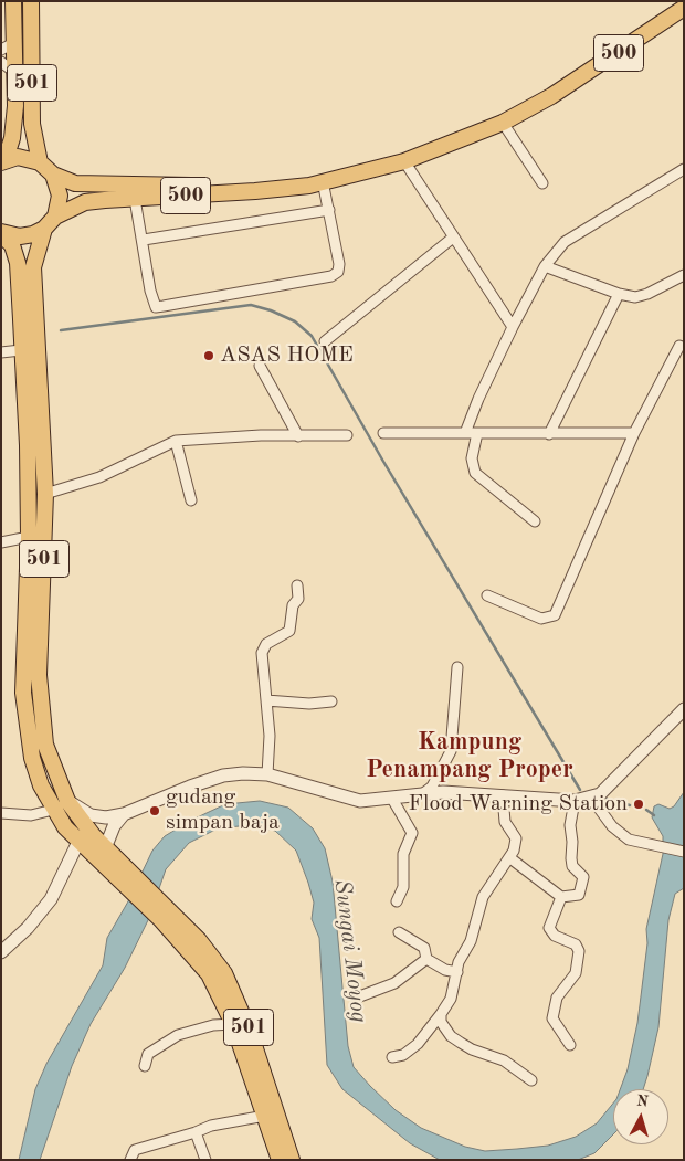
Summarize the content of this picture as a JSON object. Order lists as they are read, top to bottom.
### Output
{
  "streets": {
    "main road": ["500", "501"]
  },
  "crossings": [
    ["500", "501"]
  ],
  "districts": ["Kampung Penampang Proper"],
  "water": ["Sungai Moyog"],
  "places": ["ASAS HOME", "Flood Warning Station", "gudang simpan baja"],
  "north": "top"
}
